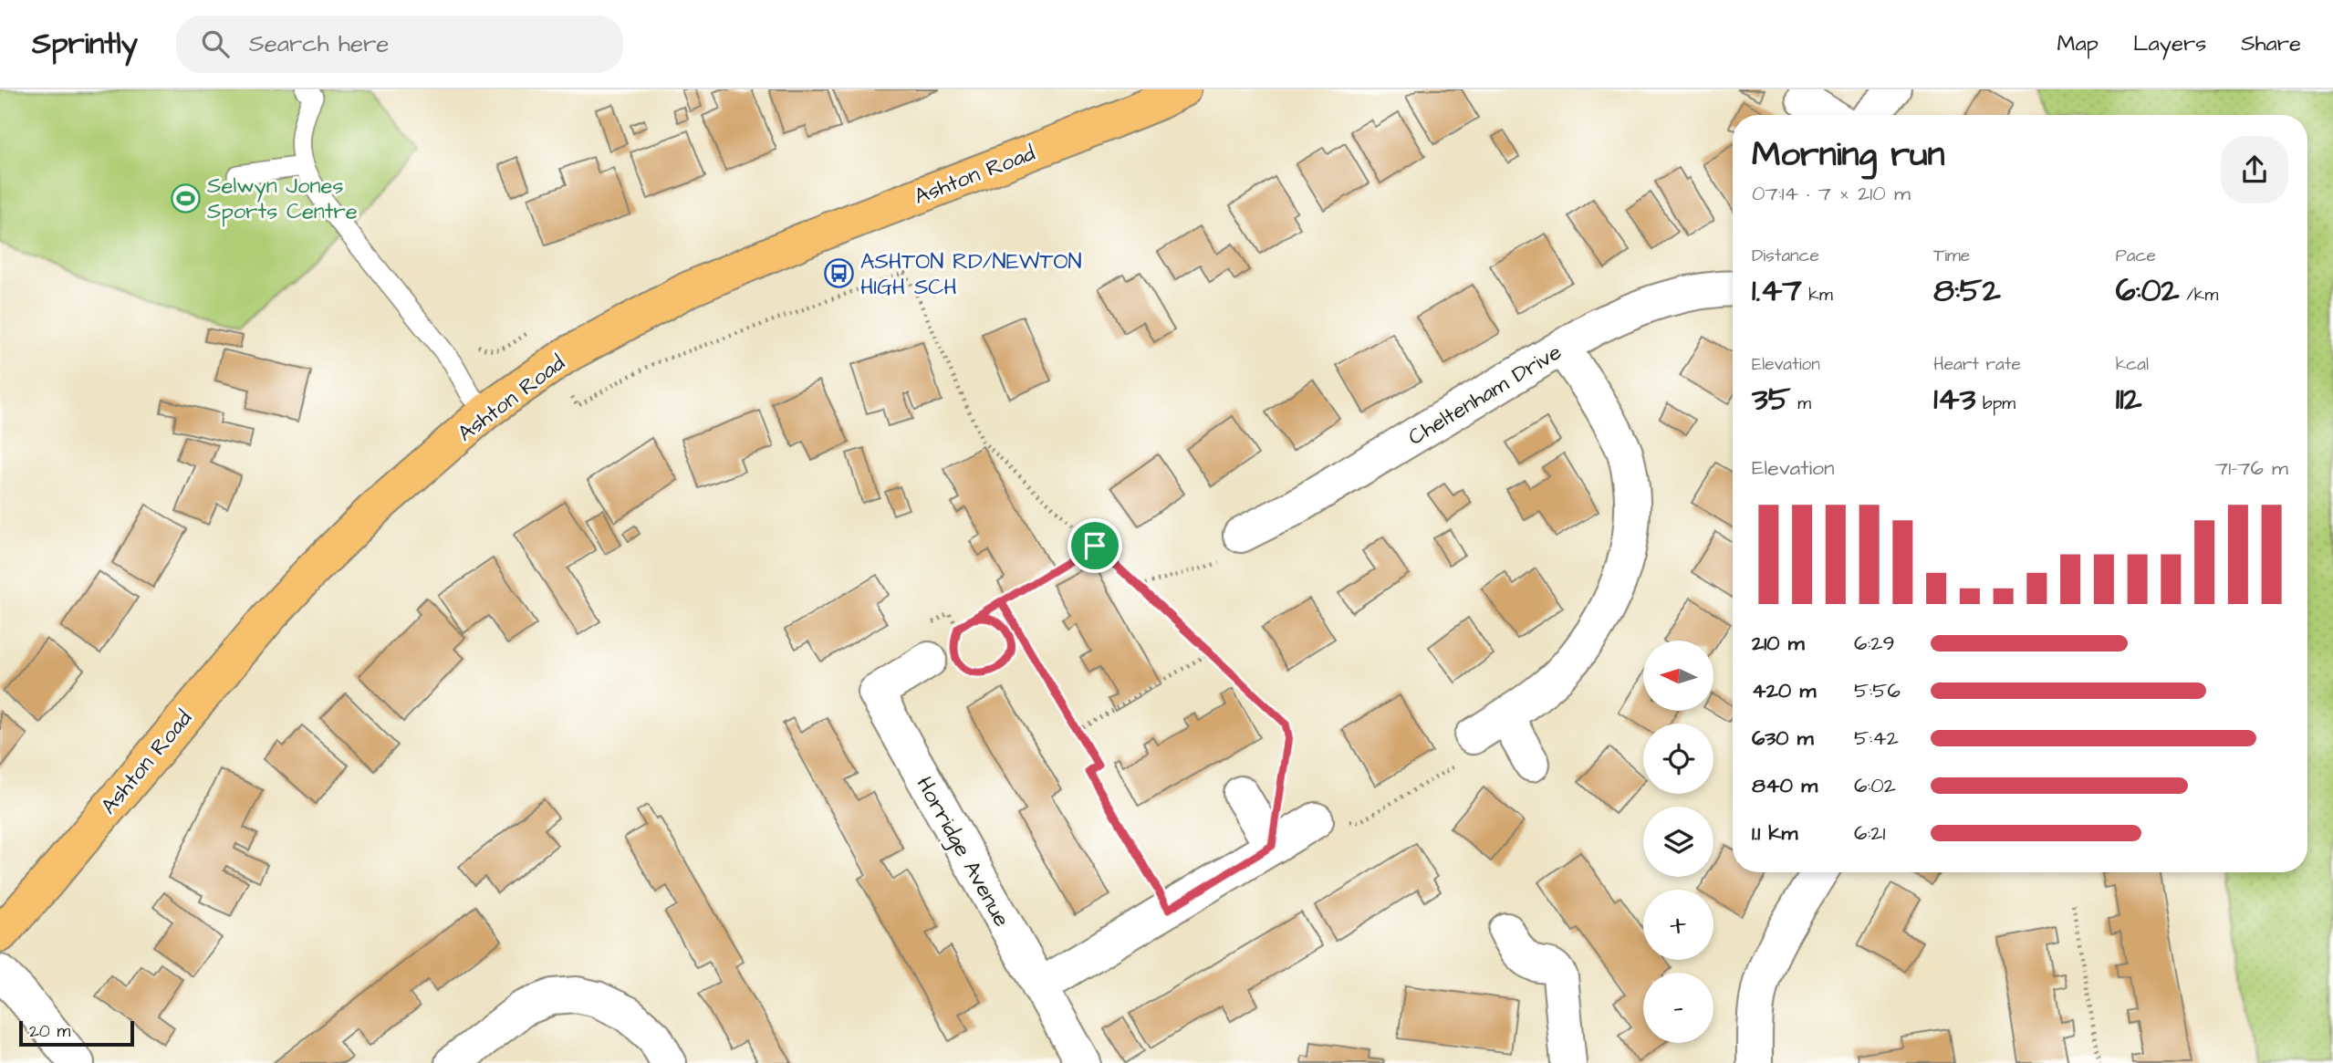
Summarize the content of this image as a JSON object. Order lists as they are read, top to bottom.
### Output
{
  "streets": {
    "main road": ["Ashton Road"],
    "street": ["Cheltenham Drive", "Horridge Avenue"]
  },
  "places": {
    "sports": ["Selwyn Jones Sports Centre"],
    "bus stop": ["ASHTON RD/NEWTON HIGH SCH"]
  },
  "scale_bar": "20 m",
  "north": "left",
  "page": {
    "header": "Sprintly",
    "search": "Search here",
    "nav": ["Map", "Layers", "Share"],
    "heading": ["Morning run", "07:14 · 7 × 210 m"],
    "stats": [
      ["Distance", "1.47 km"],
      ["Time", "8:52"],
      ["Pace", "6:02 /km"],
      ["Elevation", "35 m"],
      ["Heart rate", "143 bpm"],
      ["kcal", "112"]
    ],
    "chart": ["Elevation", "71–76 m"],
    "list": [
      {
        "name": "210 m",
        "note": "6:29"
      },
      {
        "name": "420 m",
        "note": "5:56"
      },
      {
        "name": "630 m",
        "note": "5:42"
      },
      {
        "name": "840 m",
        "note": "6:02"
      },
      {
        "name": "1.1 km",
        "note": "6:21"
      }
    ],
    "map_buttons": ["+", "−"],
    "scale": "20 m"
  }
}
